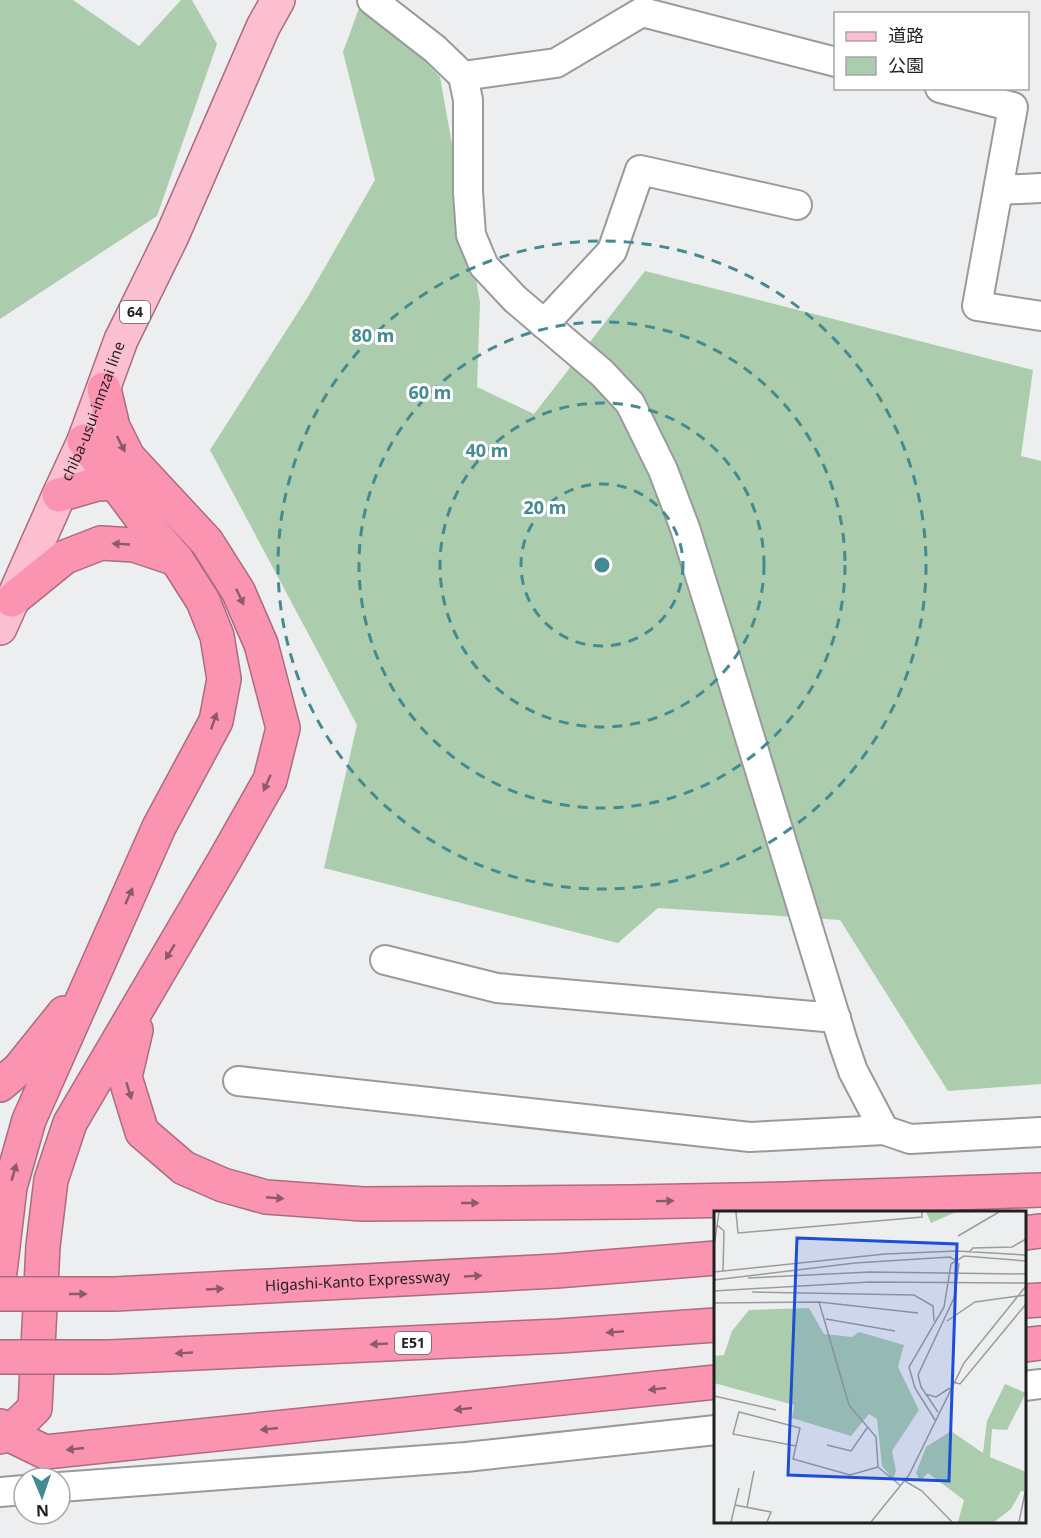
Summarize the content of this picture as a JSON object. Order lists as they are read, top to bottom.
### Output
{
  "streets": {
    "highway": ["Higashi-Kanto Expressway", "E51"],
    "main road": ["64", "chiba-usui-innzai line"]
  },
  "legend": ["道路", "公園"],
  "north": "bottom",
  "rings": [
    "80 m",
    "60 m",
    "40 m",
    "20 m"
  ]
}
